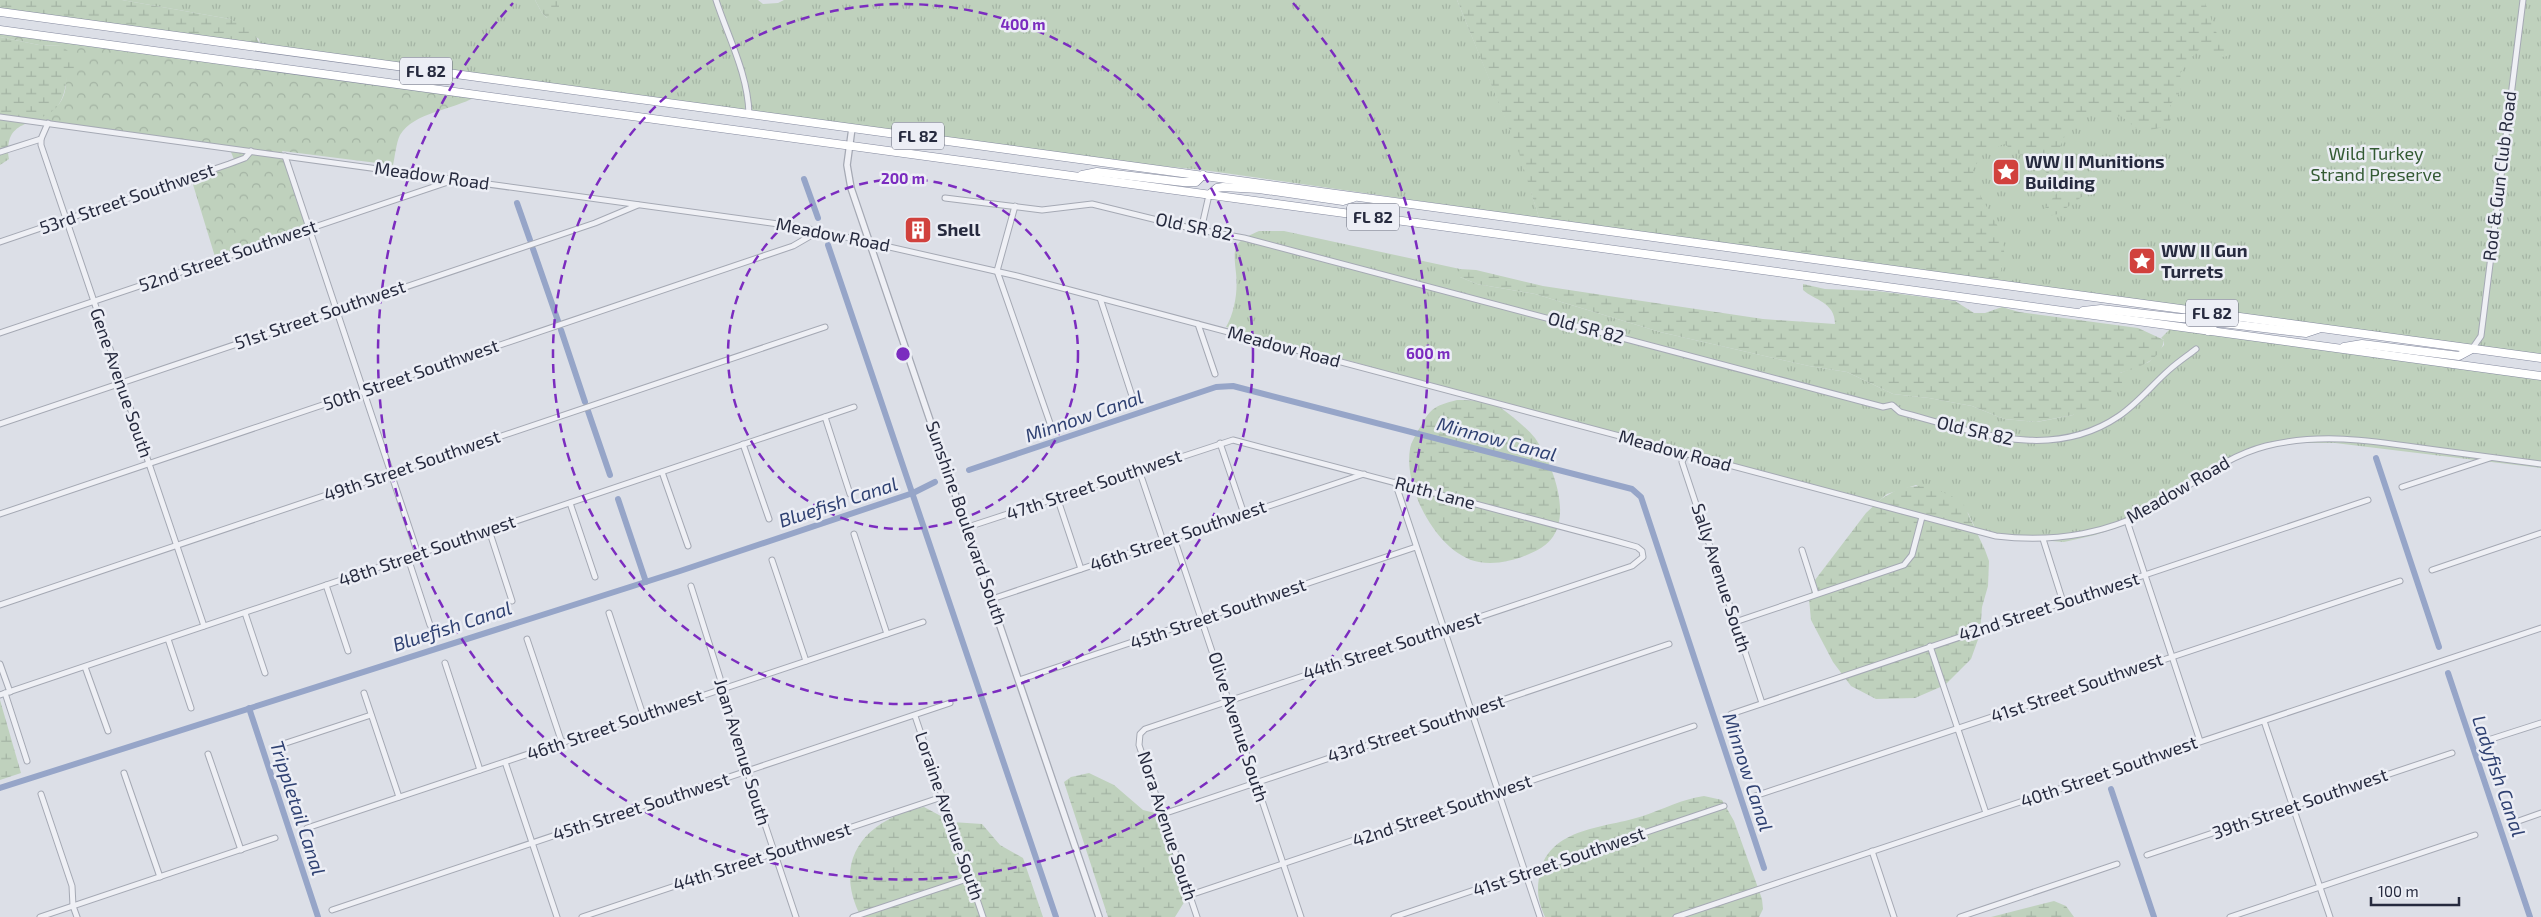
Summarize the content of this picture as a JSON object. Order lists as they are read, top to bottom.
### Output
{
  "streets": {
    "highway": ["FL 82"],
    "street": [
      "Meadow Road",
      "Rod & Gun Club Road",
      "53rd Street Southwest",
      "Old SR 82",
      "52nd Street Southwest",
      "51st Street Southwest",
      "50th Street Southwest",
      "Gene Avenue South",
      "49th Street Southwest",
      "47th Street Southwest",
      "Ruth Lane",
      "Sunshine Boulevard South",
      "46th Street Southwest",
      "48th Street Southwest",
      "Sally Avenue South",
      "42nd Street Southwest",
      "45th Street Southwest",
      "44th Street Southwest",
      "41st Street Southwest",
      "Olive Avenue South",
      "43rd Street Southwest",
      "Joan Avenue South",
      "40th Street Southwest",
      "39th Street Southwest",
      "Loraine Avenue South",
      "Nora Avenue South"
    ]
  },
  "crossings": [
    ["FL 82", "Rod & Gun Club Road"],
    ["FL 82", "Sunshine Boulevard South"],
    ["Meadow Road", "53rd Street Southwest"],
    ["Meadow Road", "52nd Street Southwest"],
    ["Meadow Road", "51st Street Southwest"],
    ["Meadow Road", "50th Street Southwest"],
    ["Meadow Road", "Sunshine Boulevard South"],
    ["Meadow Road", "Sally Avenue South"],
    ["53rd Street Southwest", "Gene Avenue South"],
    ["52nd Street Southwest", "Gene Avenue South"],
    ["51st Street Southwest", "Gene Avenue South"],
    ["50th Street Southwest", "Gene Avenue South"],
    ["Gene Avenue South", "49th Street Southwest"],
    ["Gene Avenue South", "48th Street Southwest"],
    ["47th Street Southwest", "Ruth Lane"],
    ["47th Street Southwest", "Sunshine Boulevard South"],
    ["Ruth Lane", "46th Street Southwest"],
    ["Ruth Lane", "44th Street Southwest"],
    ["Sunshine Boulevard South", "46th Street Southwest"],
    ["Sunshine Boulevard South", "45th Street Southwest"],
    ["46th Street Southwest", "Olive Avenue South"],
    ["46th Street Southwest", "Joan Avenue South"],
    ["Sally Avenue South", "42nd Street Southwest"],
    ["42nd Street Southwest", "Olive Avenue South"],
    ["42nd Street Southwest", "Nora Avenue South"],
    ["45th Street Southwest", "Olive Avenue South"],
    ["45th Street Southwest", "Joan Avenue South"],
    ["45th Street Southwest", "Loraine Avenue South"],
    ["44th Street Southwest", "Olive Avenue South"],
    ["44th Street Southwest", "Joan Avenue South"],
    ["44th Street Southwest", "Loraine Avenue South"],
    ["44th Street Southwest", "Nora Avenue South"],
    ["Olive Avenue South", "43rd Street Southwest"],
    ["43rd Street Southwest", "Nora Avenue South"]
  ],
  "water": [
    "Minnow Canal",
    "Bluefish Canal",
    "Ladyfish Canal",
    "Trippletail Canal"
  ],
  "parks": ["Wild Turkey Strand Preserve"],
  "places": {
    "place": ["WW II Munitions Building", "WW II Gun Turrets"],
    "building": ["Shell"]
  },
  "scale_bar": "100 m",
  "rings": ["400 m", "200 m", "600 m"]
}
